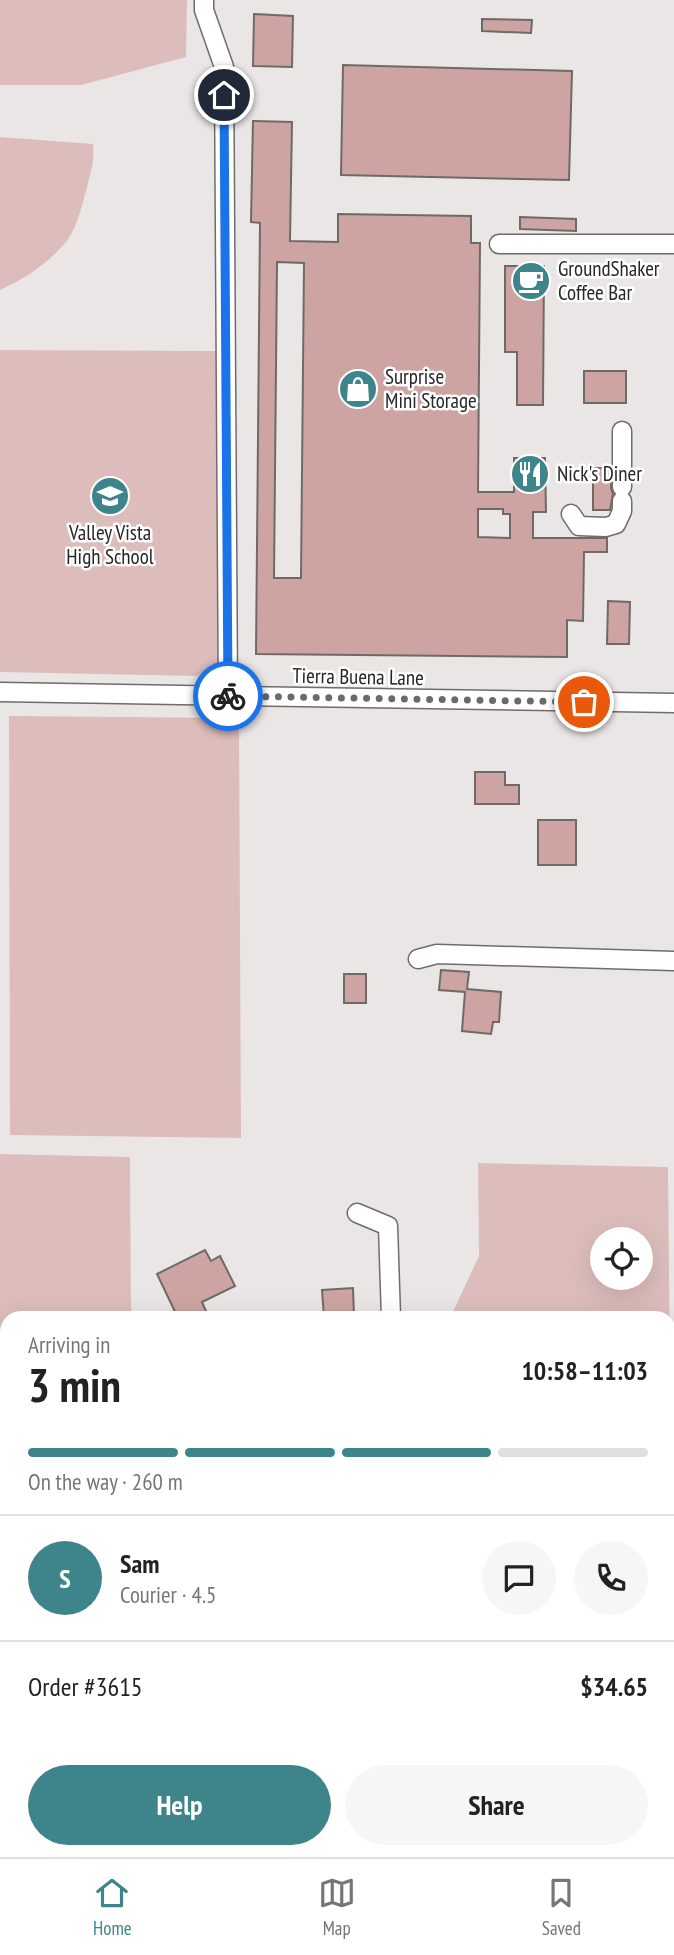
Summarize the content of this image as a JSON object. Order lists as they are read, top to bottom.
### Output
{
  "streets": {
    "street": ["Tierra Buena Lane"]
  },
  "places": {
    "cafe": ["GroundShaker Coffee Bar"],
    "shop": ["Surprise Mini Storage"],
    "restaurant": ["Nick's Diner"],
    "school or university": ["Valley Vista High School"]
  },
  "page": {
    "heading": ["3 min", "Arriving in", "10:58–11:03"],
    "panel": [
      "Sam",
      "Courier · 4.5",
      "Order #3615",
      "$34.65"
    ],
    "bar": "On the way · 260 m",
    "round": "S",
    "buttons": ["Help", "Share"],
    "tabs": ["Home", "Map", "Saved"]
  }
}
